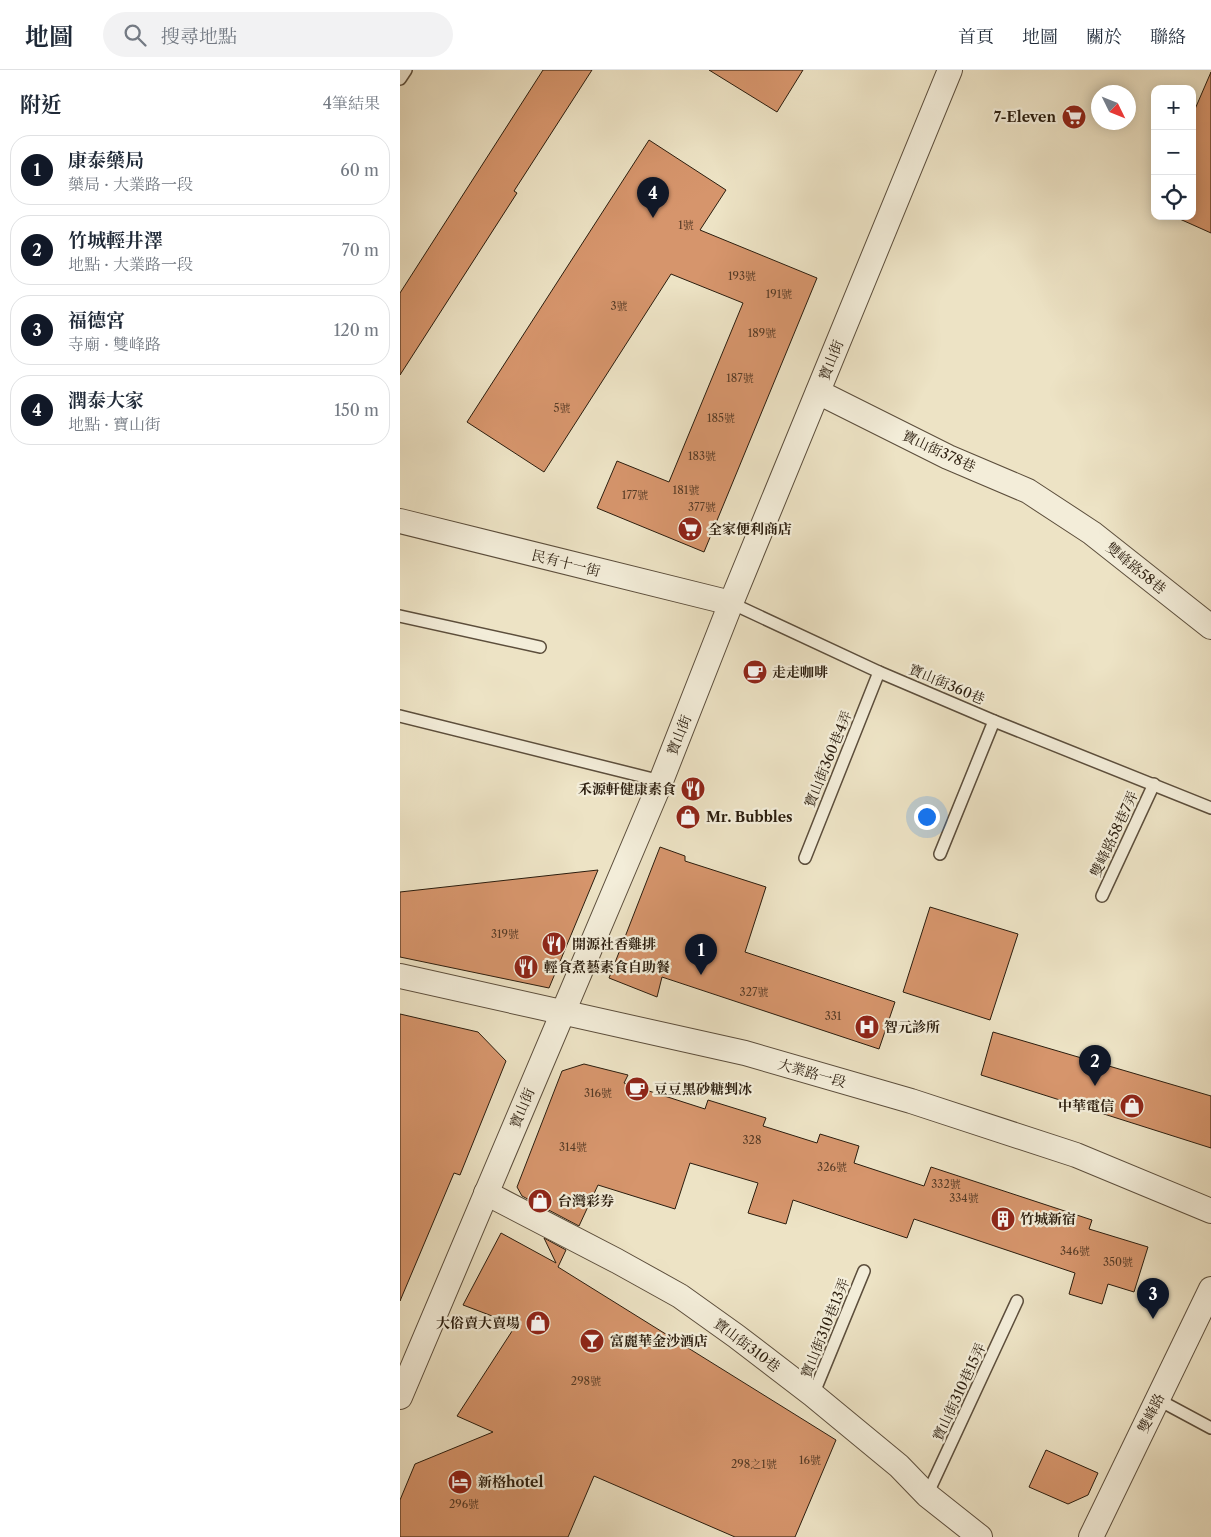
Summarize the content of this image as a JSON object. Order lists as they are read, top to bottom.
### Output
{
  "streets": {
    "street": [
      "寶山街",
      "寶山街378巷",
      "民有十一街",
      "雙峰路58巷",
      "大業路一段",
      "寶山街310巷",
      "雙峰路"
    ],
    "lane": [
      "寶山街360巷",
      "寶山街360巷4弄",
      "雙峰路58巷7弄",
      "寶山街310巷13弄",
      "寶山街310巷15弄"
    ]
  },
  "crossings": [
    ["寶山街", "寶山街378巷"],
    ["寶山街", "民有十一街"],
    ["寶山街", "寶山街360巷"],
    ["寶山街", "大業路一段"],
    ["寶山街", "寶山街310巷"],
    ["寶山街378巷", "雙峰路58巷"],
    ["民有十一街", "寶山街360巷"],
    ["寶山街360巷", "寶山街360巷4弄"],
    ["寶山街360巷", "雙峰路58巷7弄"],
    ["寶山街310巷13弄", "寶山街310巷"],
    ["寶山街310巷", "寶山街310巷15弄"]
  ],
  "places": {
    "supermarket": ["7-Eleven", "全家便利商店"],
    "cafe": ["走走咖啡", "豆豆黑砂糖剉冰"],
    "restaurant": ["禾源軒健康素食", "開源社香雞排", "輕食煮藝素食自助餐"],
    "shop": [
      "Mr. Bubbles",
      "中華電信",
      "台灣彩券",
      "大俗賣大賣場"
    ],
    "hospital": ["智元診所"],
    "building": ["竹城新宿"],
    "bar": ["富麗華金沙酒店"],
    "hotel": ["新格hotel"]
  },
  "house_numbers": [
    "1號",
    "193號",
    "191號",
    "3號",
    "189號",
    "187號",
    "5號",
    "185號",
    "183號",
    "181號",
    "177號",
    "377號",
    "319號",
    "327號",
    "331",
    "316號",
    "328",
    "314號",
    "326號",
    "332號",
    "334號",
    "346號",
    "350號",
    "298號",
    "16號",
    "298之1號",
    "296號"
  ],
  "north": "bottom right",
  "page": {
    "header": "地圖",
    "search": "搜尋地點",
    "nav": [
      "首頁",
      "地圖",
      "關於",
      "聯絡"
    ],
    "heading": ["附近", "4筆結果"],
    "map_buttons": ["+", "−"],
    "list": [
      {
        "mark": "1",
        "name": "康泰藥局",
        "note": "藥局 · 大業路一段",
        "value": "60 m"
      },
      {
        "mark": "2",
        "name": "竹城輕井澤",
        "note": "地點 · 大業路一段",
        "value": "70 m"
      },
      {
        "mark": "3",
        "name": "福德宮",
        "note": "寺廟 · 雙峰路",
        "value": "120 m"
      },
      {
        "mark": "4",
        "name": "潤泰大家",
        "note": "地點 · 寶山街",
        "value": "150 m"
      }
    ],
    "pins": [
      "4",
      "1",
      "2",
      "3"
    ]
  }
}
